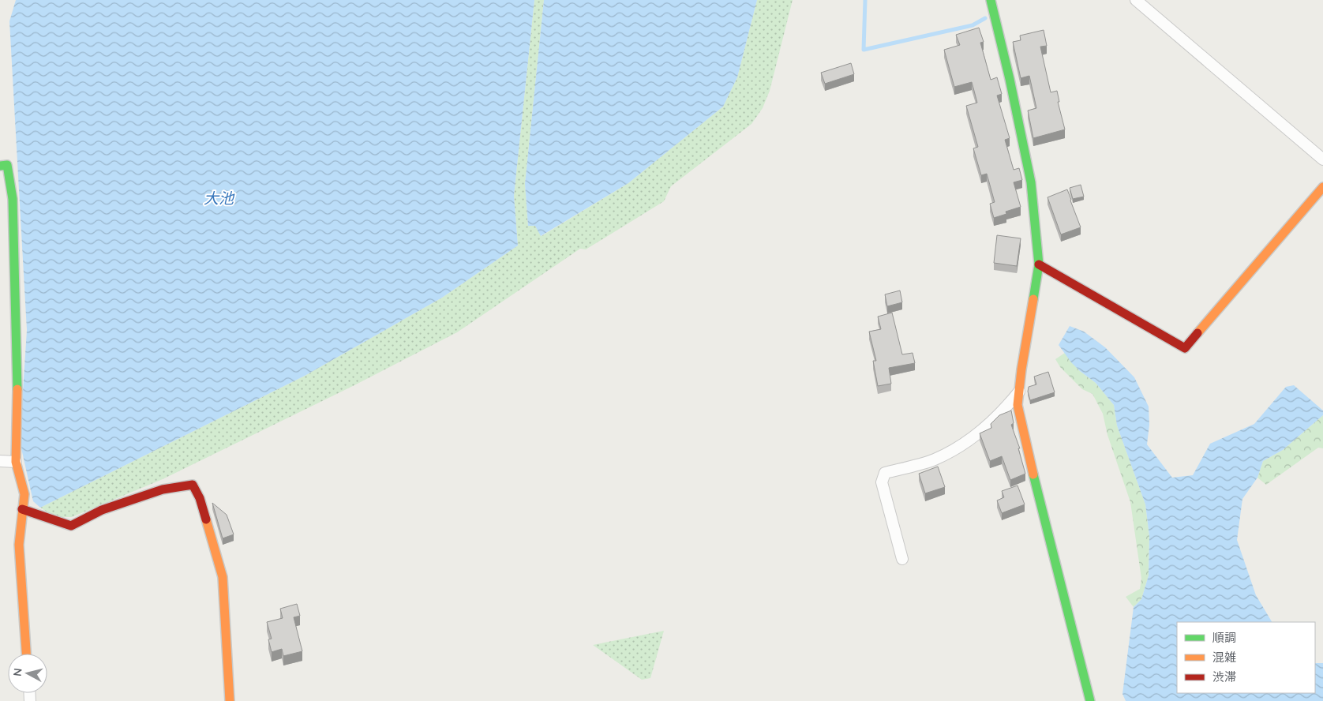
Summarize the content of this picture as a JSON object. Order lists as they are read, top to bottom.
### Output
{
  "water": ["大池"],
  "legend": ["順調", "混雑", "渋滞"],
  "north": "left"
}
